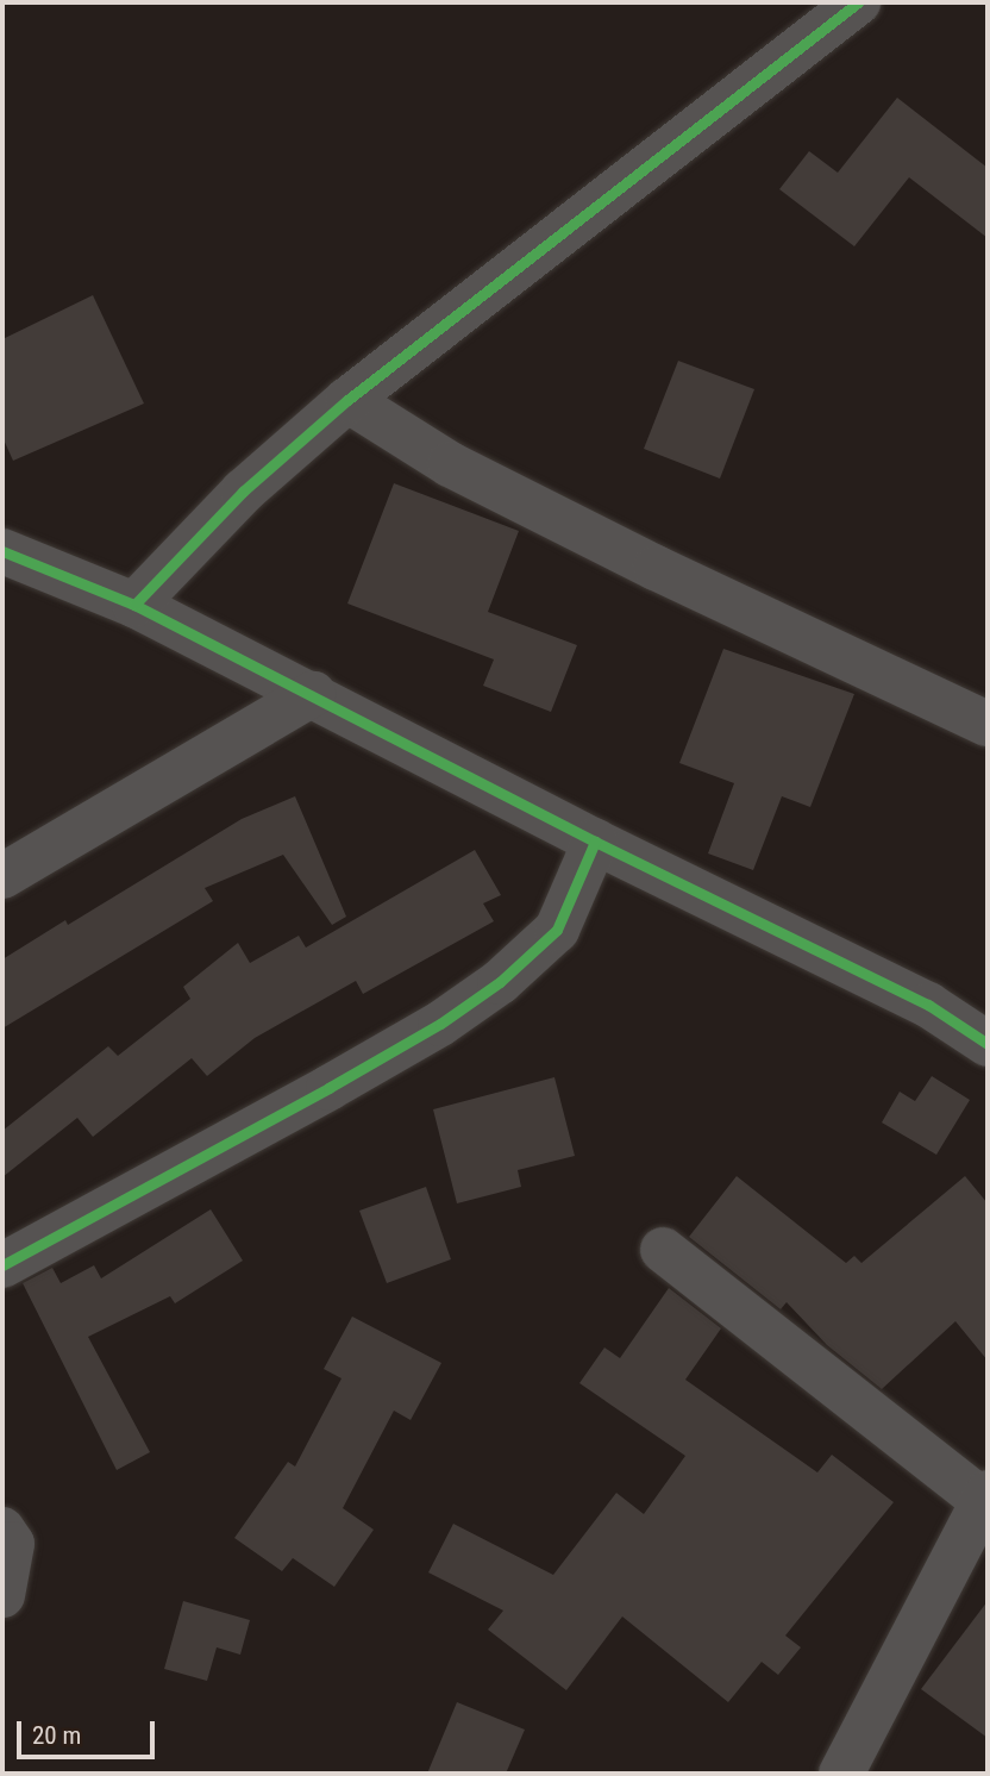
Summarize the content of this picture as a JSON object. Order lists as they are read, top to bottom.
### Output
{
  "scale_bar": "20 m"
}
